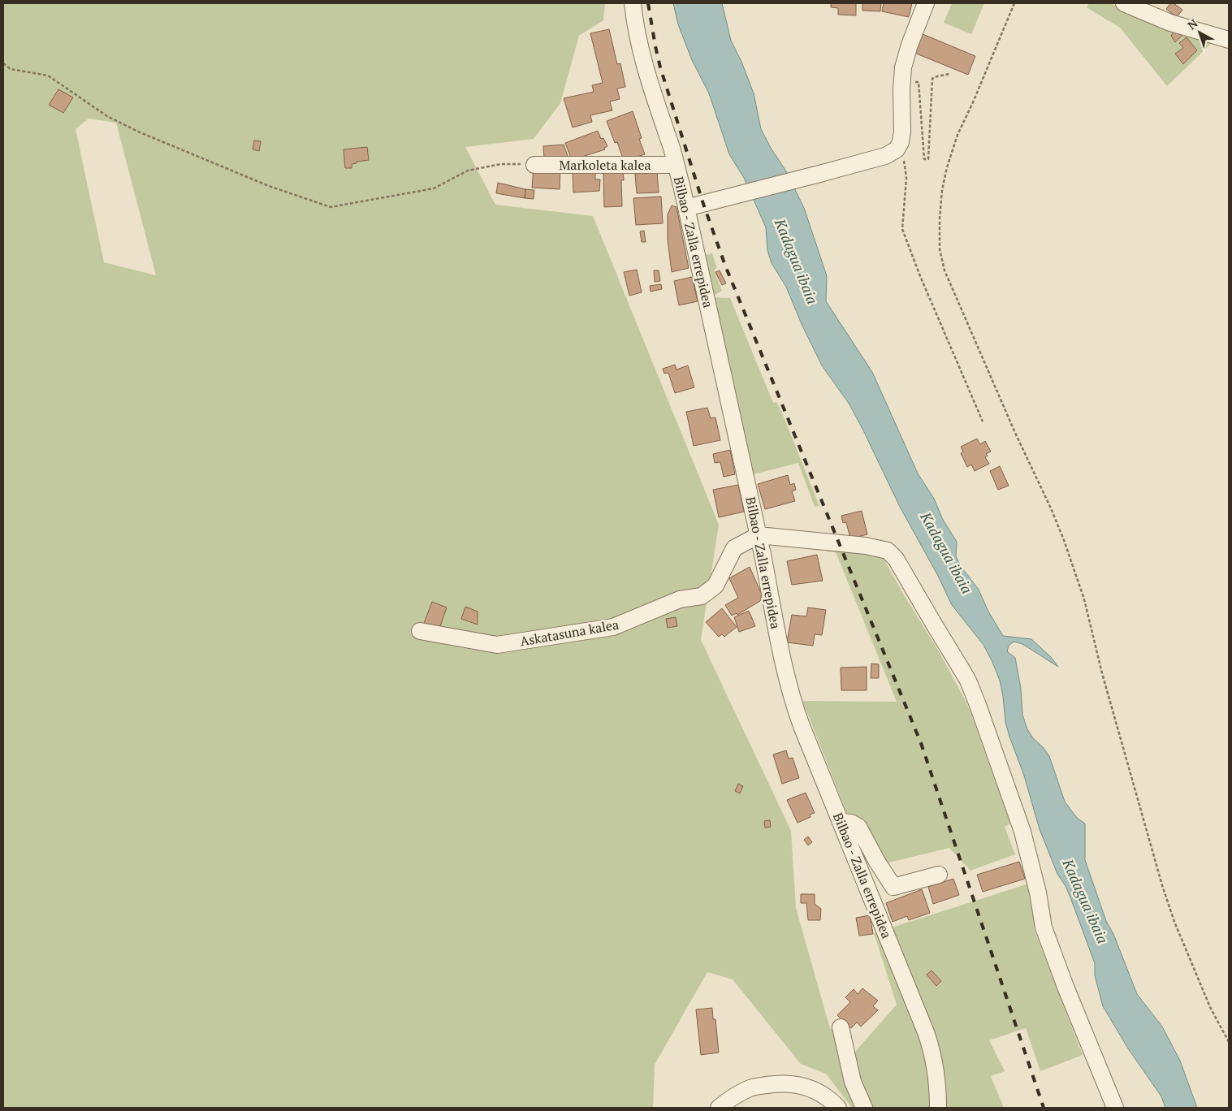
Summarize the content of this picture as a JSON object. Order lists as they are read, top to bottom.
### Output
{
  "streets": {
    "street": ["Markoleta kalea", "Bilbao - Zalla errepidea", "Askatasuna kalea"]
  },
  "crossings": [
    ["Markoleta kalea", "Bilbao - Zalla errepidea"],
    ["Bilbao - Zalla errepidea", "Askatasuna kalea"]
  ],
  "water": ["Kadagua ibaia"],
  "north": "top left"
}
